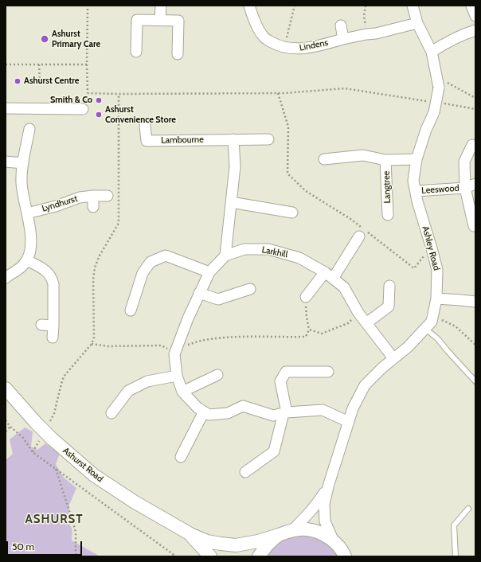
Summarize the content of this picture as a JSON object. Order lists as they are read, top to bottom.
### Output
{
  "streets": {
    "street": [
      "Lindens",
      "Lambourne",
      "Langtree",
      "Leeswood",
      "Lyndhurst",
      "Ashley Road",
      "Larkhill",
      "Ashurst Road"
    ]
  },
  "crossings": [
    ["Lindens", "Ashley Road"],
    ["Leeswood", "Ashley Road"],
    ["Ashley Road", "Larkhill"],
    ["Ashley Road", "Ashurst Road"]
  ],
  "districts": ["ASHURST"],
  "places": [
    "Ashurst Primary Care",
    "Ashurst Centre",
    "Smith & Co",
    "Ashurst Convenience Store"
  ],
  "scale_bar": "50 m"
}
